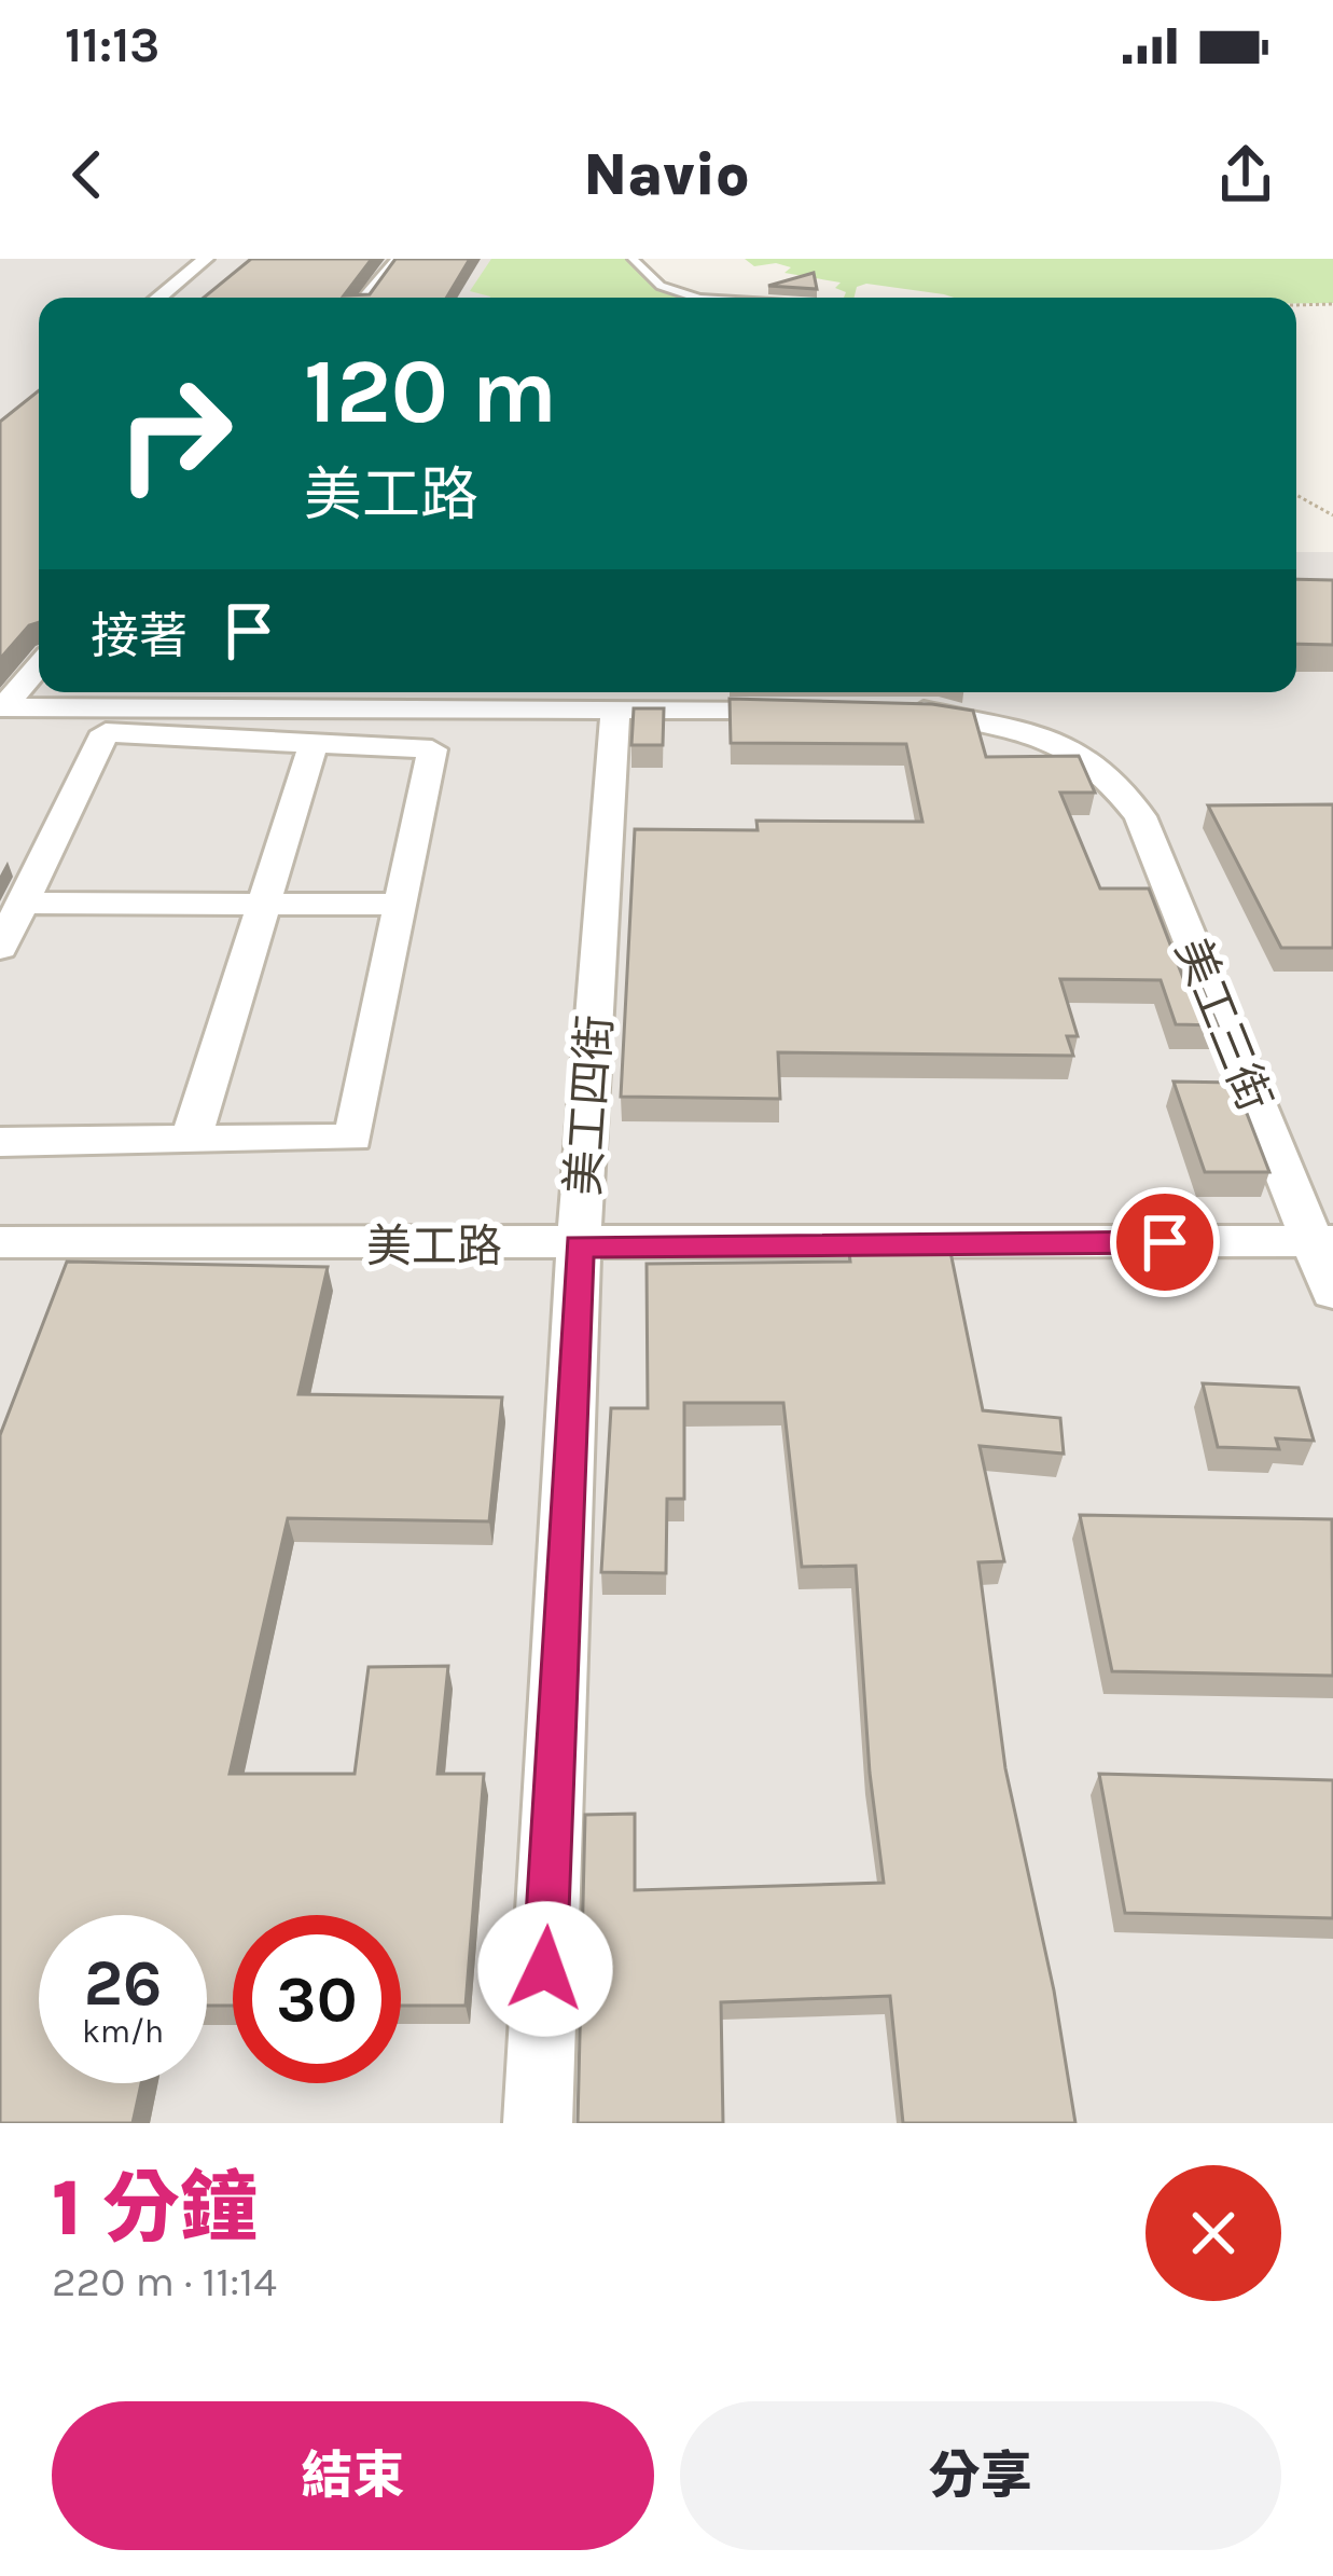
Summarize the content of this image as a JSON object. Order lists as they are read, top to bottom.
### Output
{
  "streets": {
    "street": ["美工三街", "美工四街", "美工路"]
  },
  "crossings": [
    ["美工三街", "美工路"],
    ["美工四街", "美工路"]
  ],
  "page": {
    "status": "11:13",
    "header": "Navio",
    "turn": ["120 m", "美工路"],
    "then": "接著",
    "speed": "26 km/h",
    "limit": "30",
    "heading": ["1 分鐘", "220 m · 11:14"],
    "buttons": ["結束", "分享"]
  }
}
